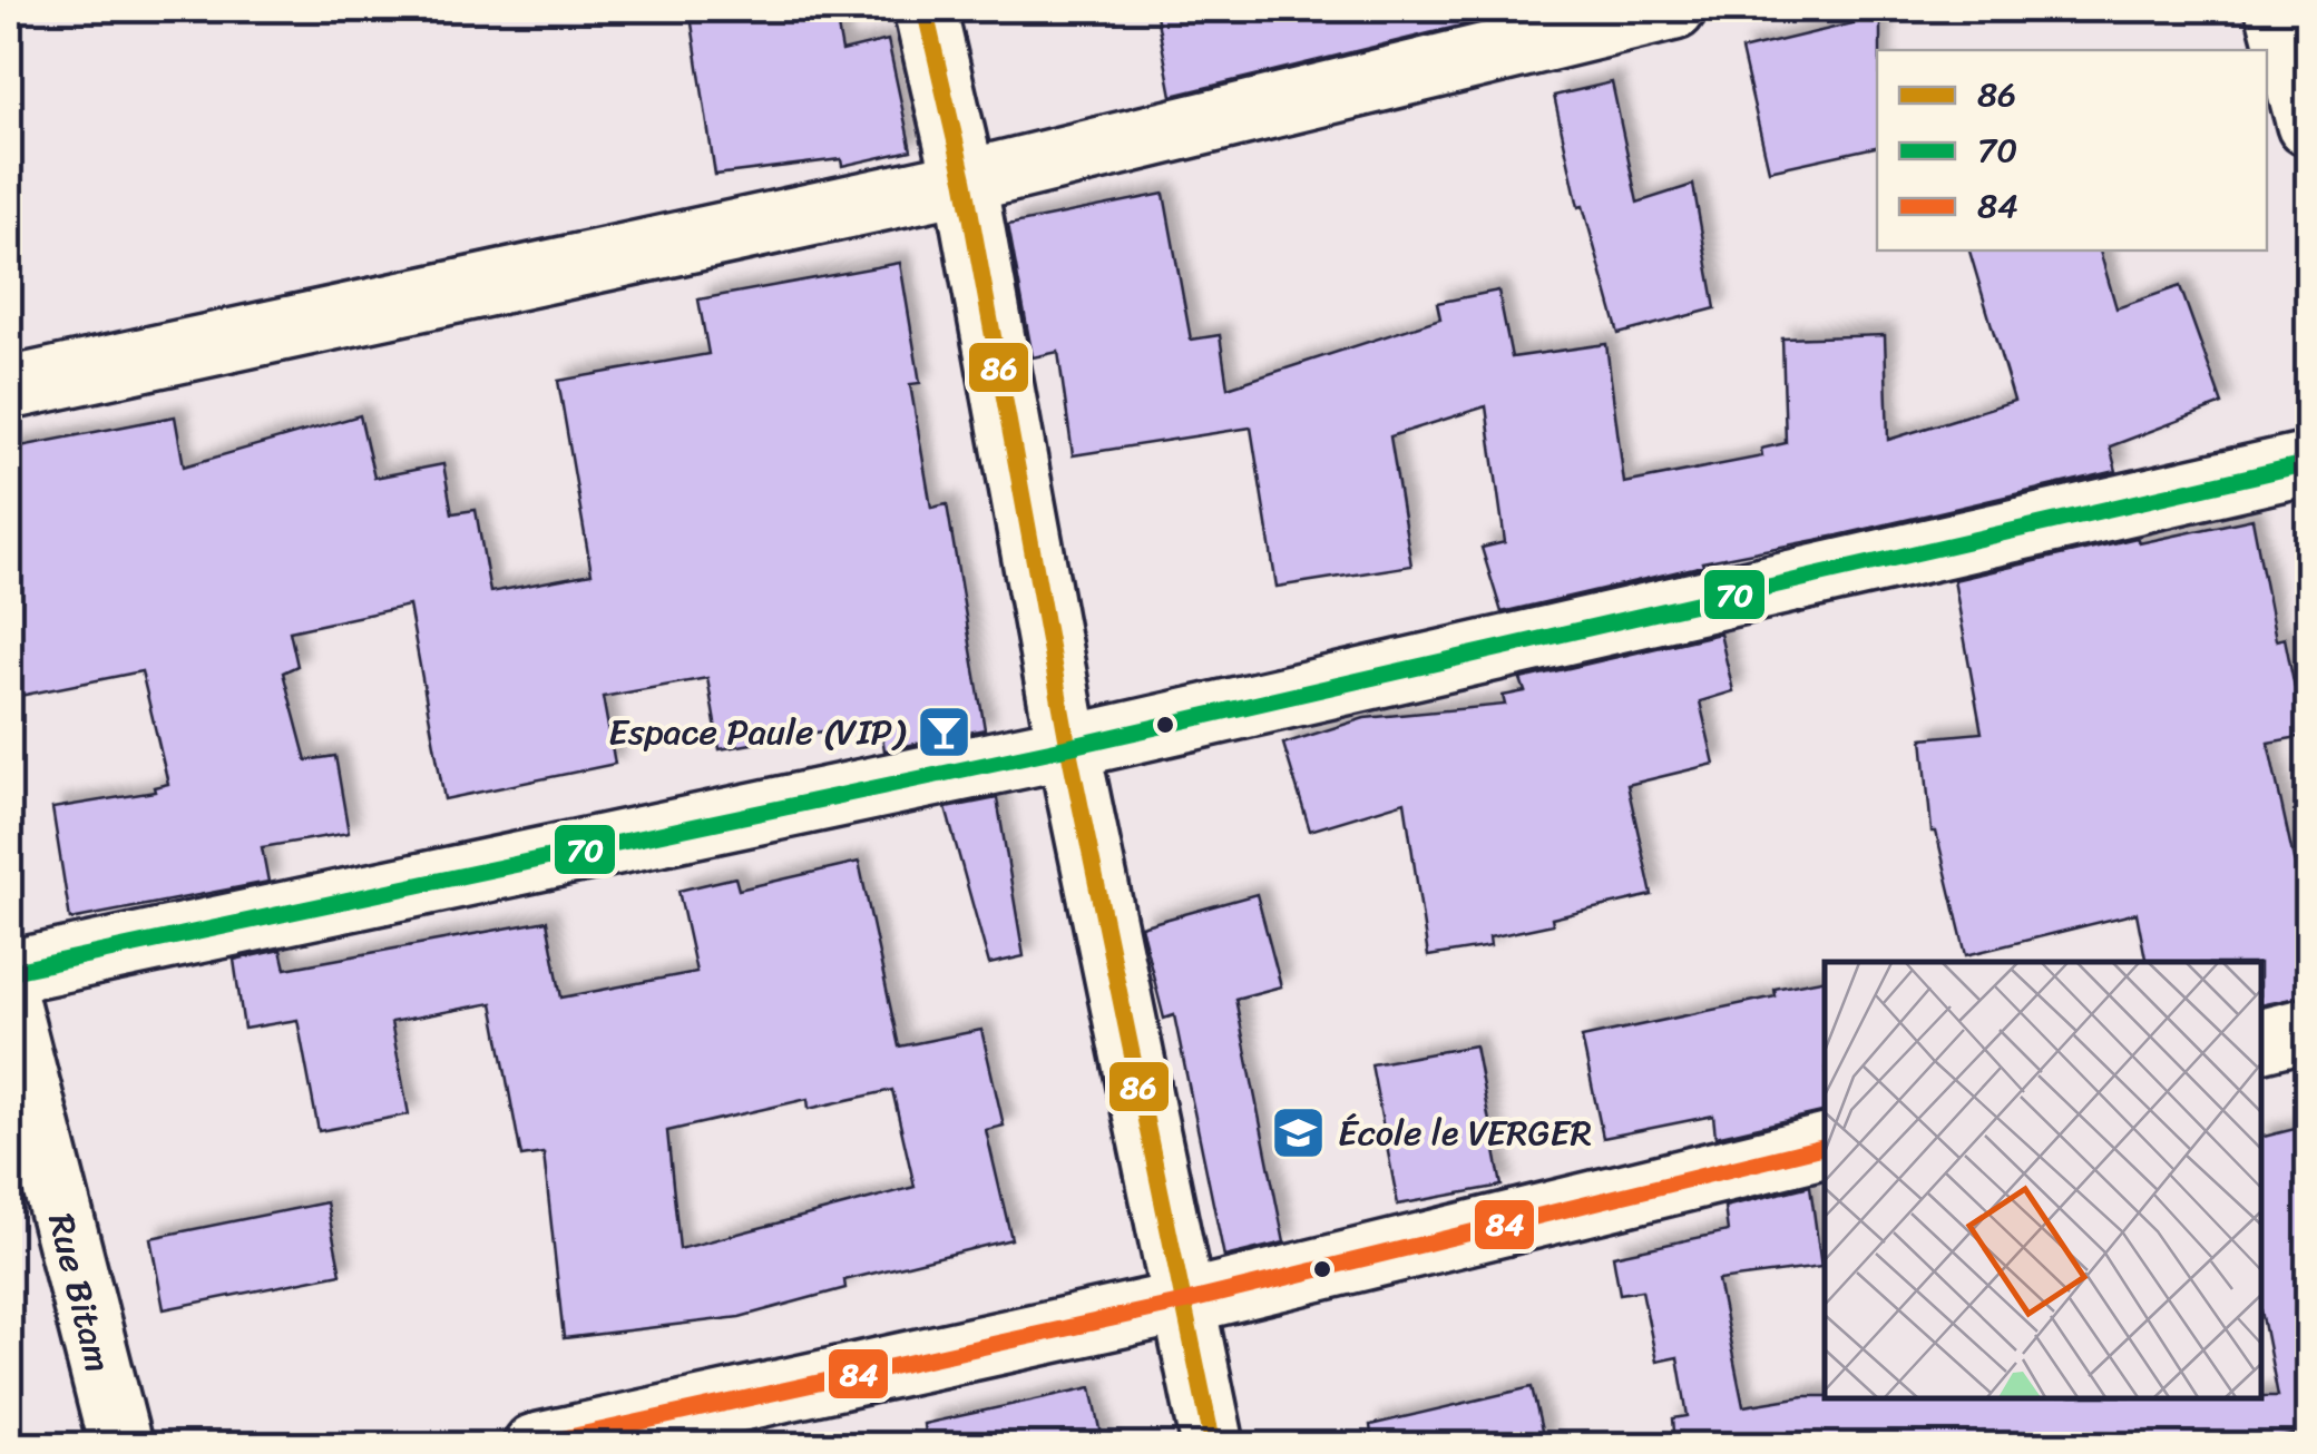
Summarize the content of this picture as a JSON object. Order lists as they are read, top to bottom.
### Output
{
  "streets": {
    "main road": ["Rue Bitam"]
  },
  "places": {
    "bar": ["Espace Paule (VIP)"],
    "school or university": ["École le VERGER"]
  },
  "lines": ["transit line 86", "transit line 70", "transit line 84"],
  "legend": ["86", "70", "84"]
}
